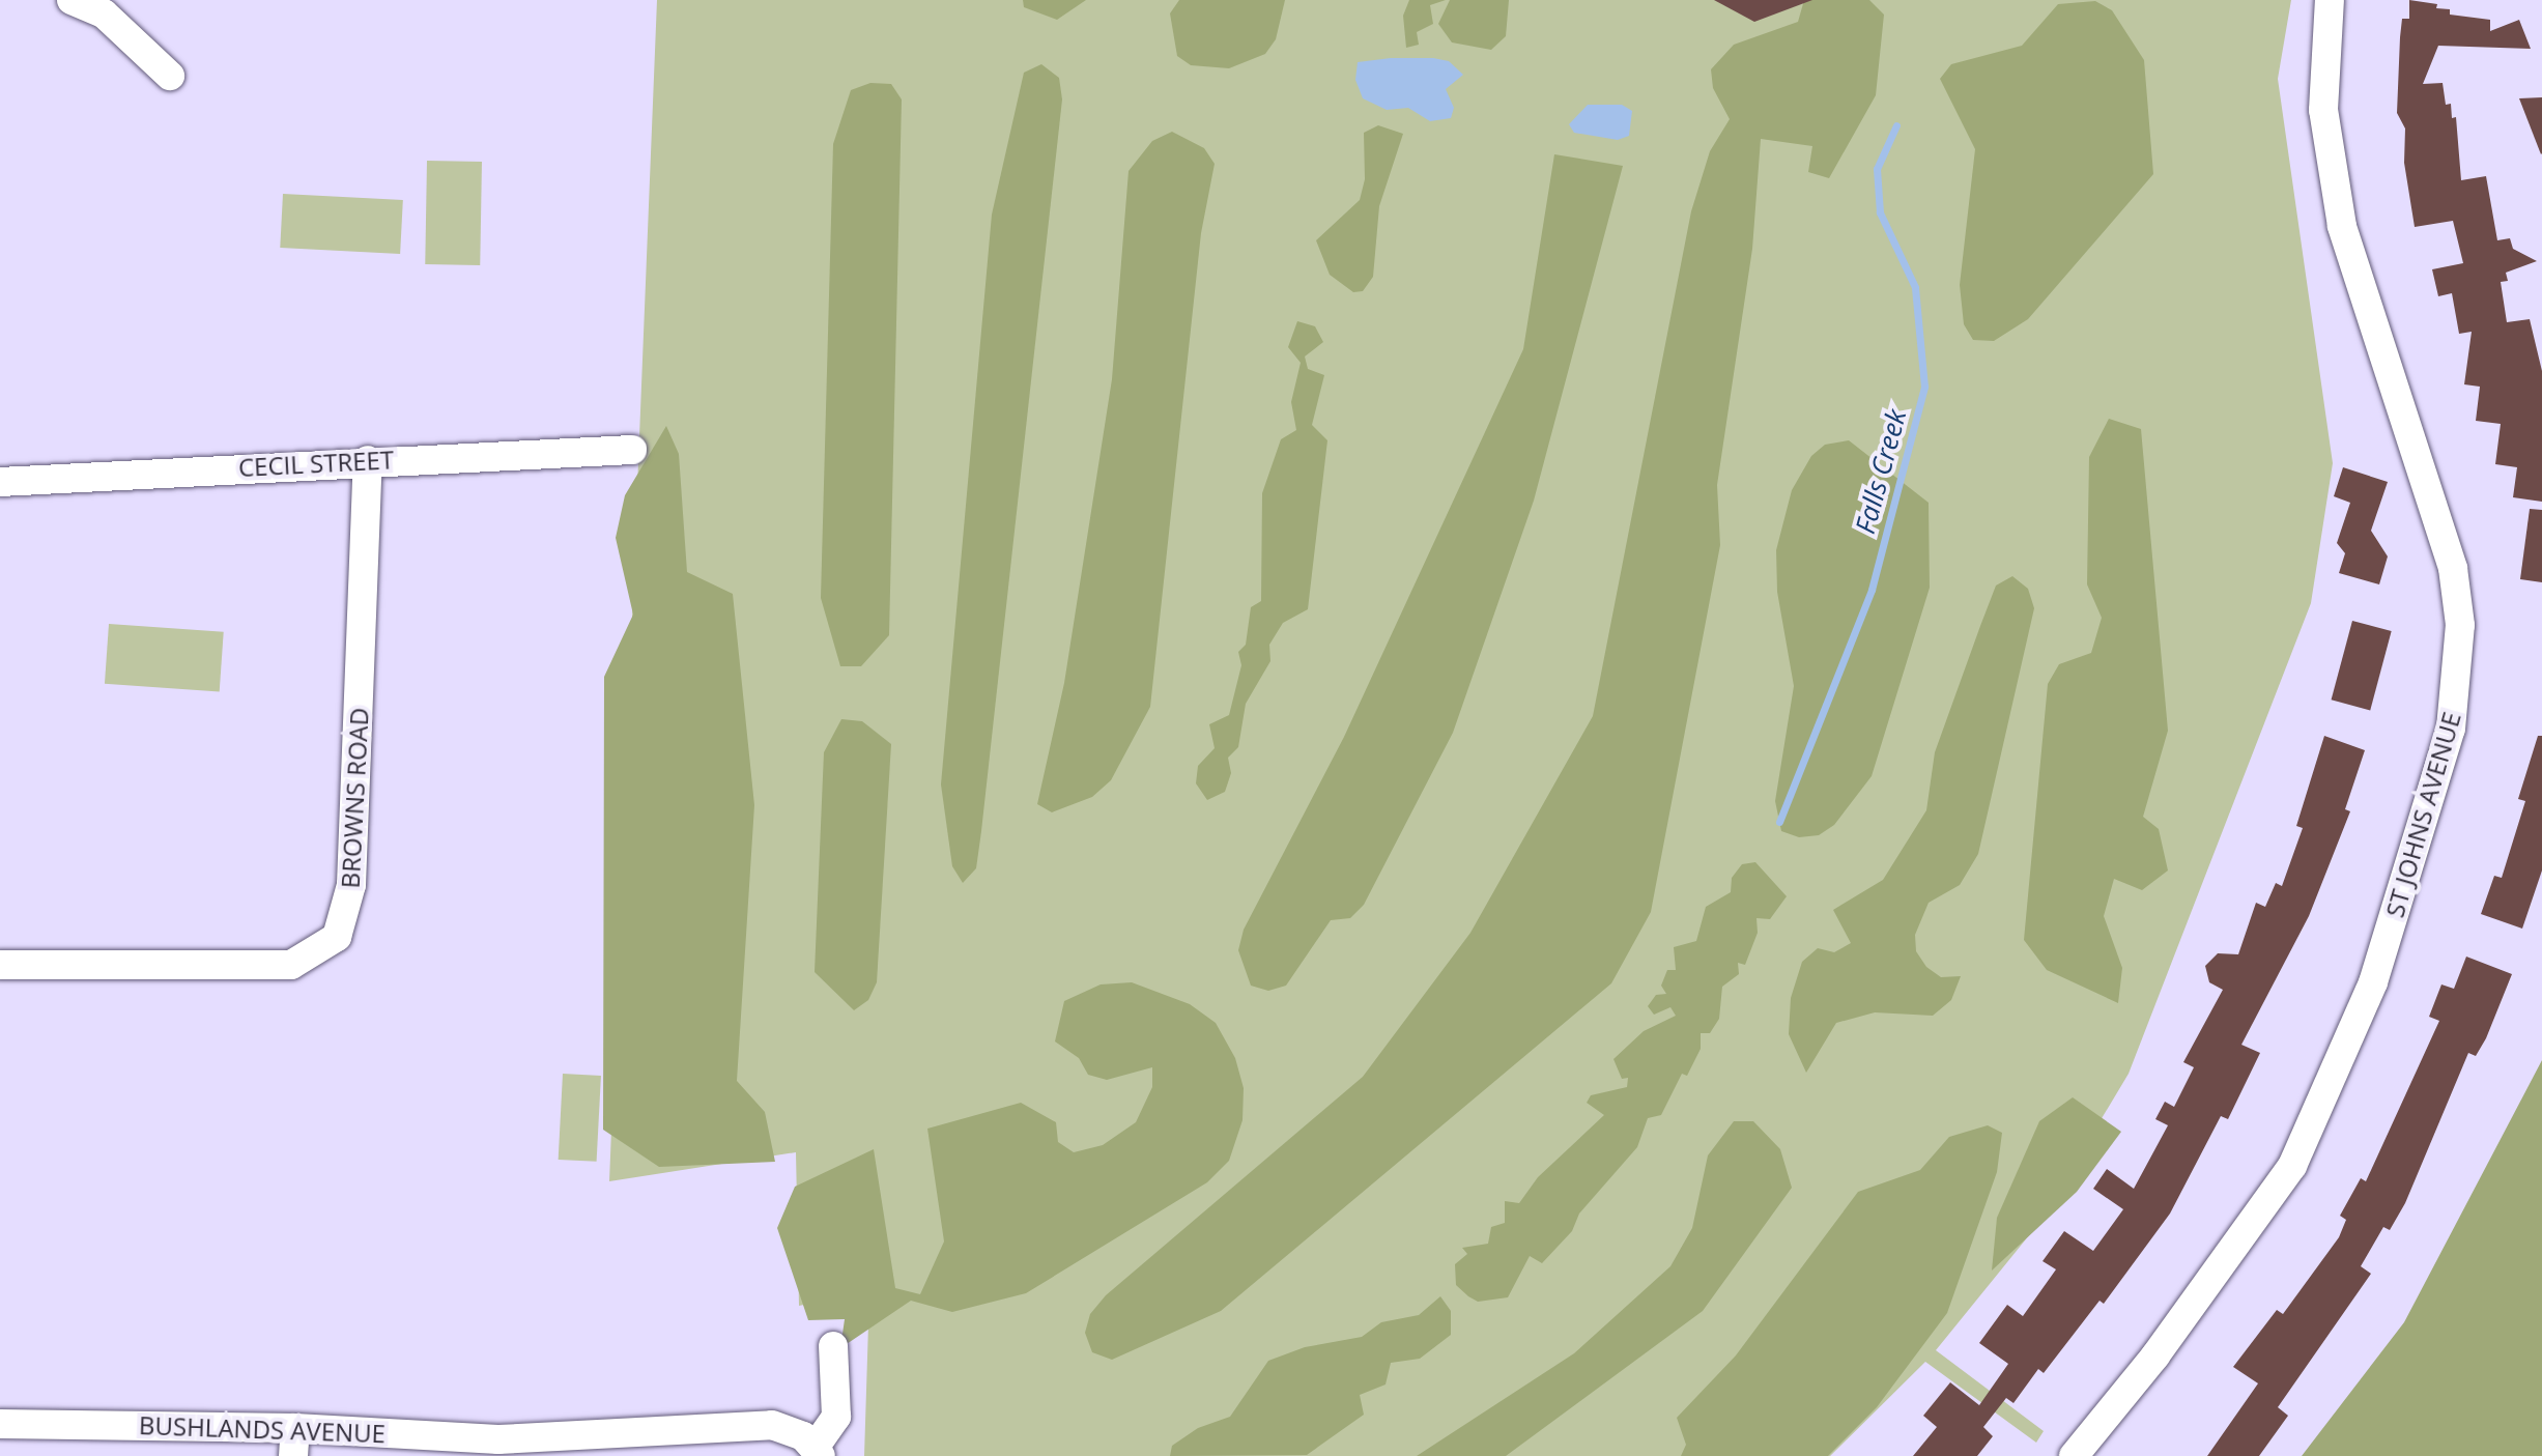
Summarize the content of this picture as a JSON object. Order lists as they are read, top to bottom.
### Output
{
  "streets": {
    "street": [
      "CECIL STREET",
      "BROWNS ROAD",
      "ST JOHNS AVENUE",
      "BUSHLANDS AVENUE"
    ]
  },
  "crossings": [
    ["CECIL STREET", "BROWNS ROAD"]
  ],
  "water": ["Falls Creek"]
}
